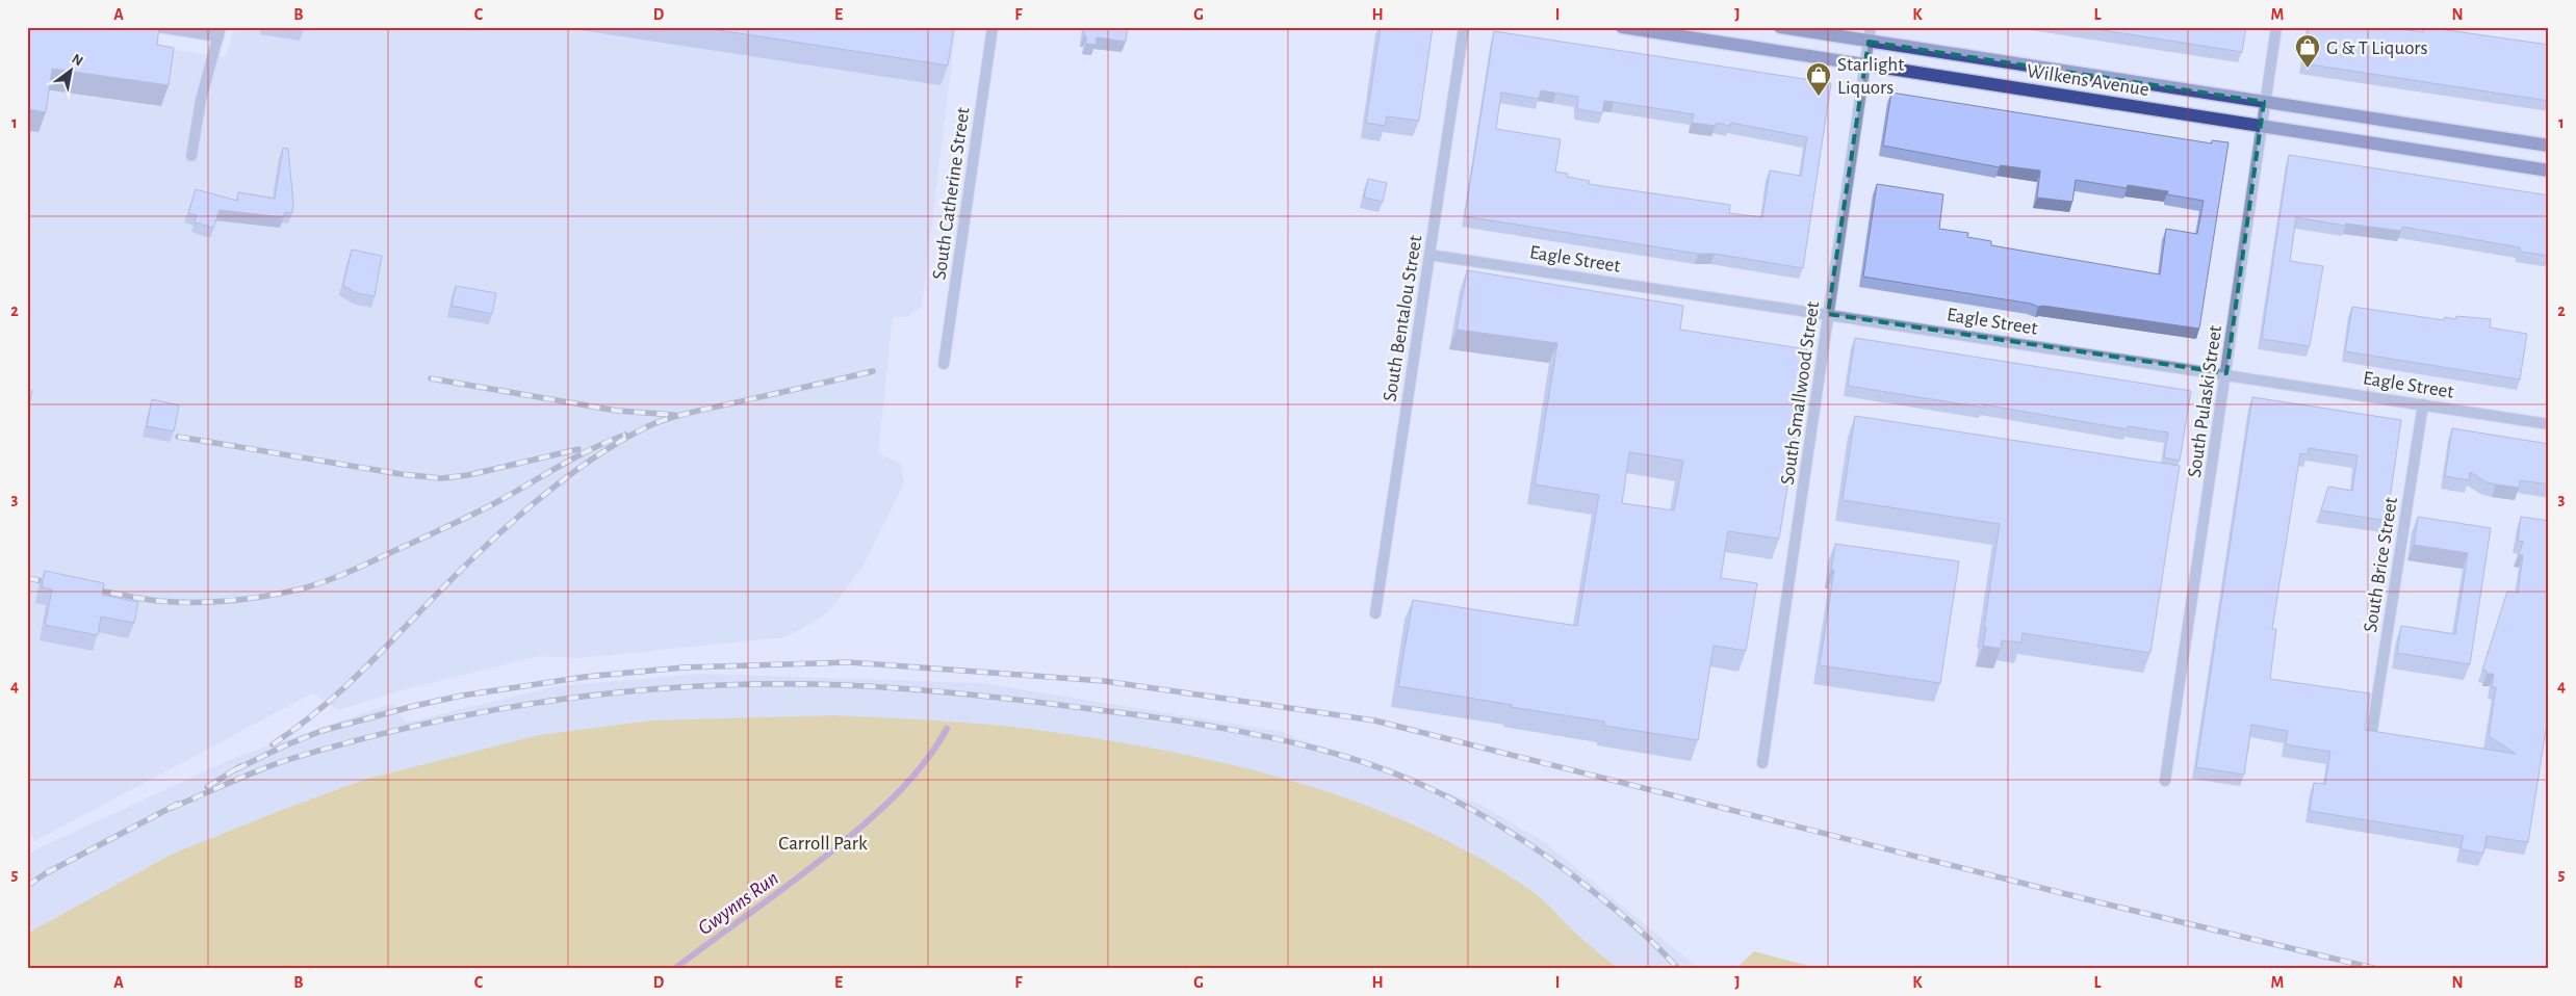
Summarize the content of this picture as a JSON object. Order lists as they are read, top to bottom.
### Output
{
  "streets": {
    "main road": ["Wilkens Avenue"],
    "street": [
      "South Catherine Street",
      "Eagle Street",
      "South Bentalou Street",
      "South Smallwood Street",
      "South Pulaski Street",
      "South Brice Street"
    ]
  },
  "crossings": [
    ["Wilkens Avenue", "South Smallwood Street"],
    ["Wilkens Avenue", "South Pulaski Street"],
    ["Eagle Street", "South Bentalou Street"],
    ["Eagle Street", "South Smallwood Street"],
    ["Eagle Street", "South Pulaski Street"],
    ["Eagle Street", "South Brice Street"]
  ],
  "water": ["Gwynns Run"],
  "parks": ["Carroll Park"],
  "places": {
    "shop": ["G & T Liquors", "Starlight Liquors"]
  },
  "north": "top right",
  "grid": {
    "columns": [
      "A",
      "B",
      "C",
      "D",
      "E",
      "F",
      "G",
      "H",
      "I",
      "J",
      "K",
      "L",
      "M",
      "N"
    ],
    "rows": [
      "1",
      "2",
      "3",
      "4",
      "5"
    ]
  }
}
